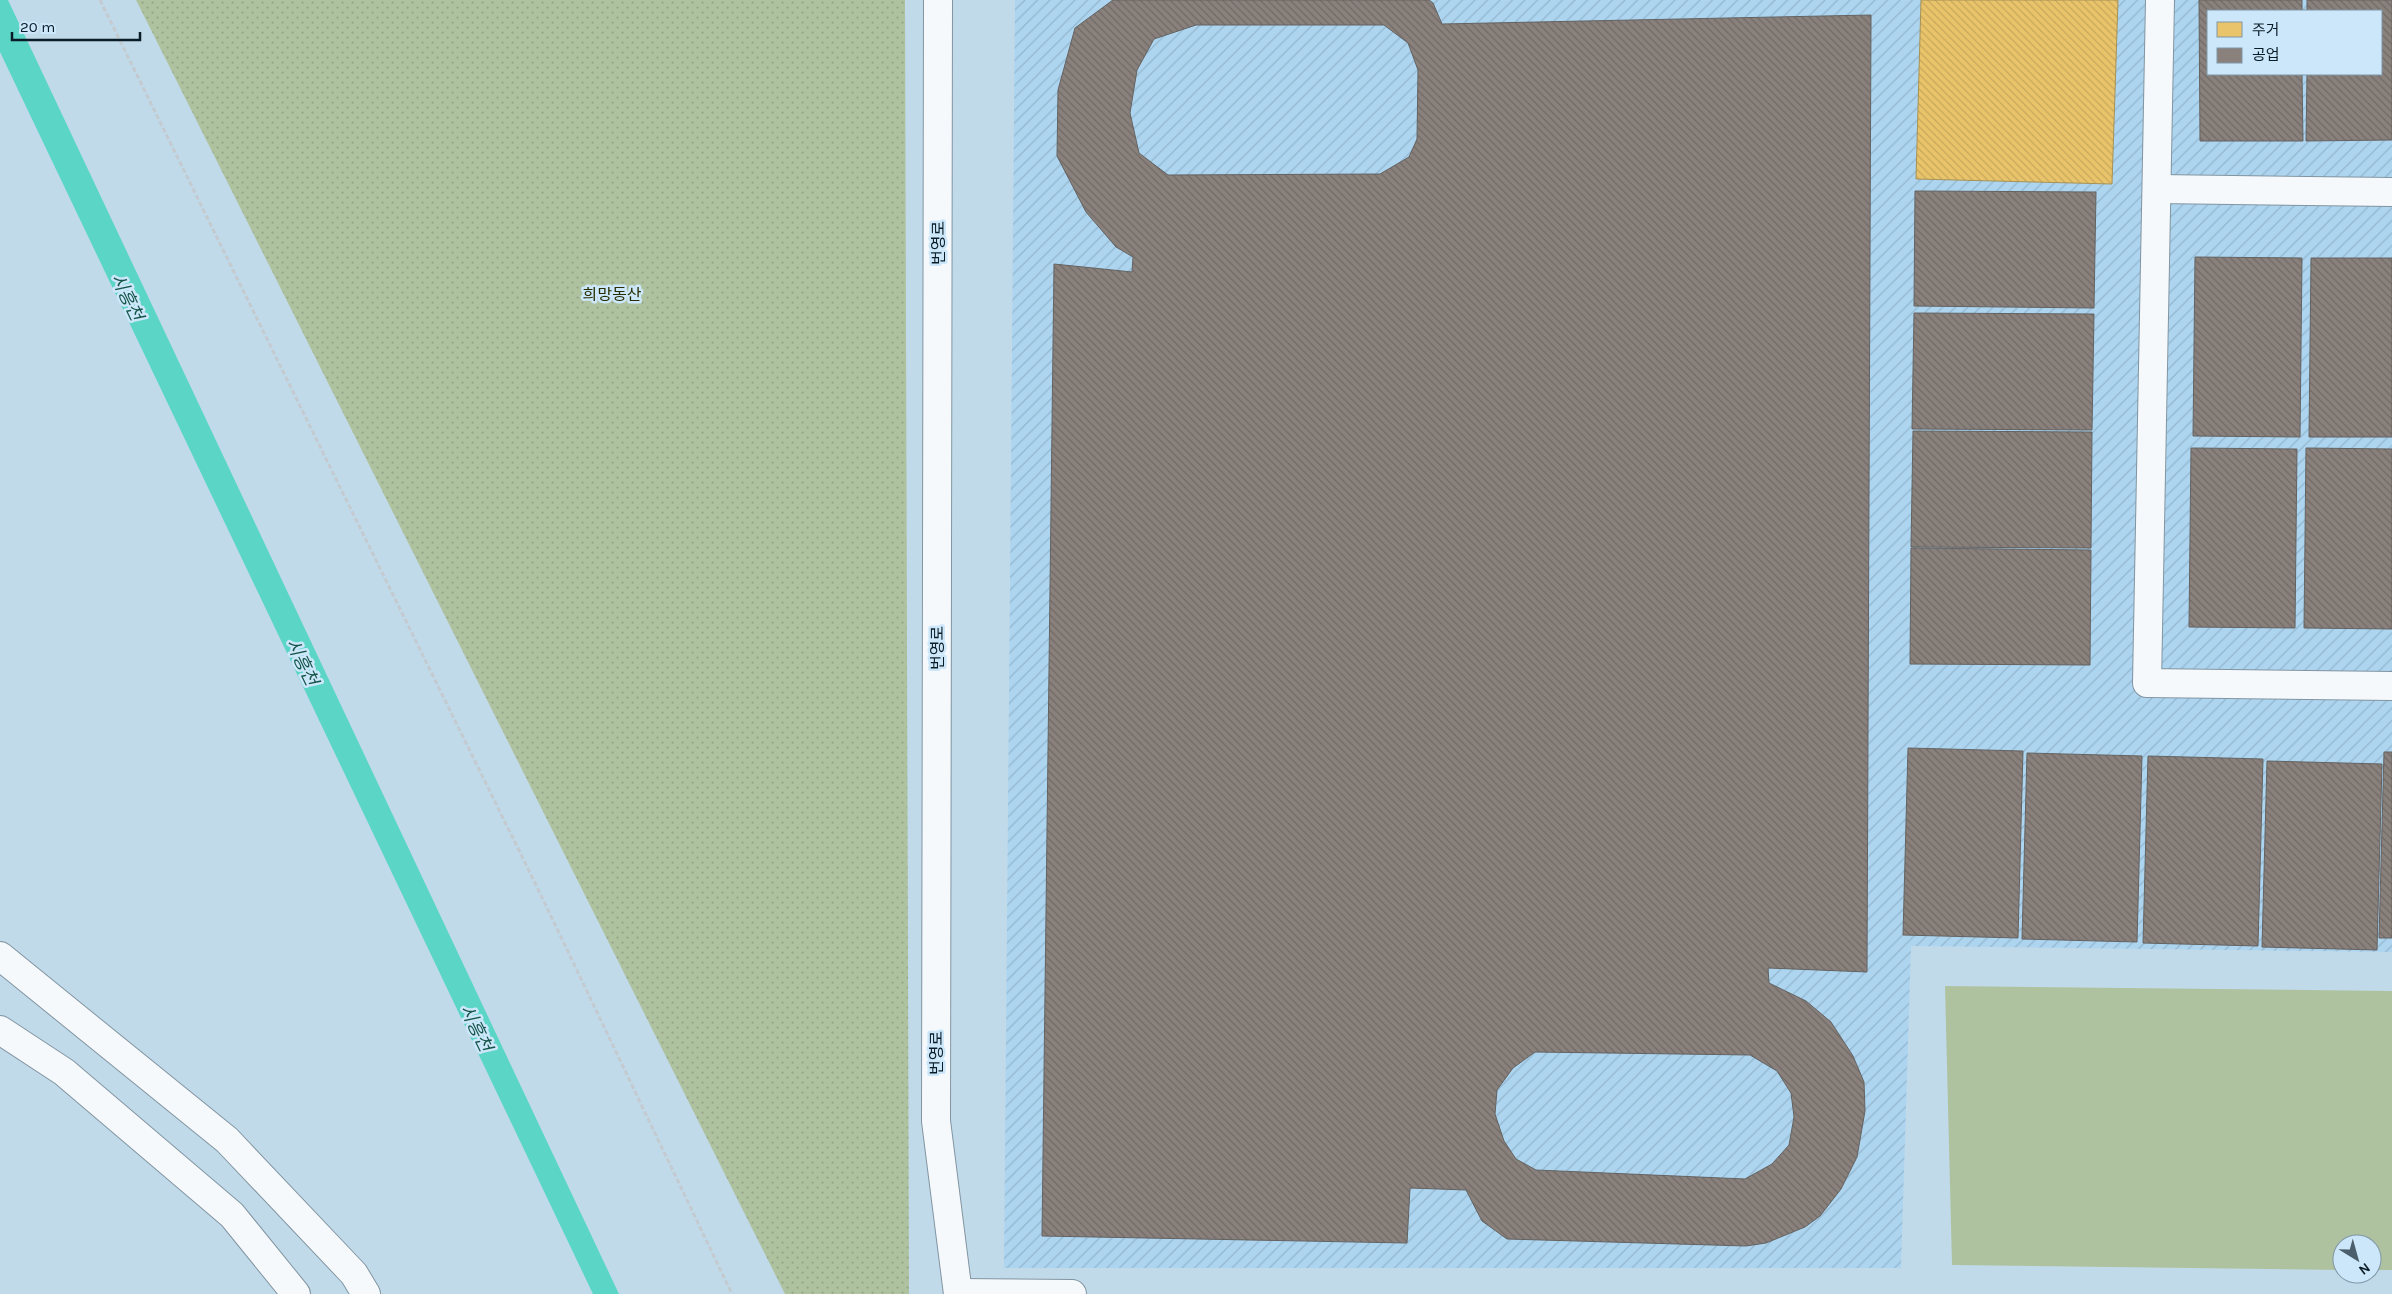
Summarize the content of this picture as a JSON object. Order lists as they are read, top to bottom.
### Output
{
  "streets": {
    "main road": ["번영로"]
  },
  "water": ["시흥천"],
  "parks": ["희망동산"],
  "legend": ["주거", "공업"],
  "scale_bar": "20 m",
  "north": "bottom right"
}
